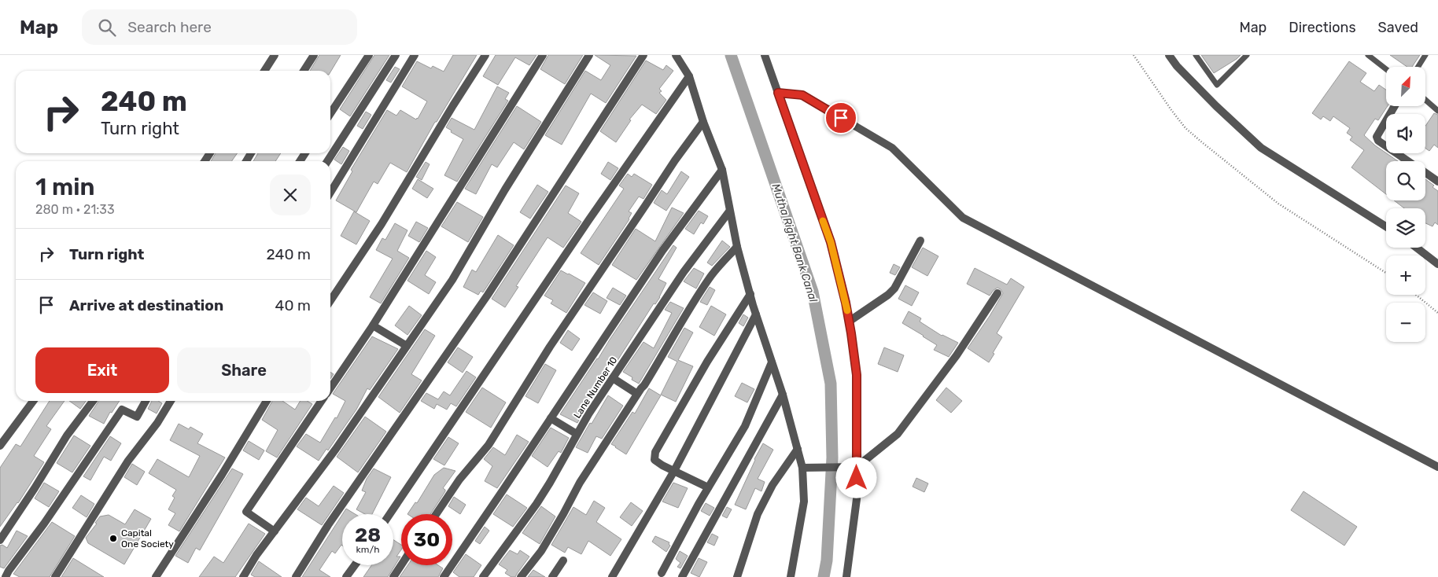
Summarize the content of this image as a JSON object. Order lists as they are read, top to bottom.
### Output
{
  "streets": {
    "street": ["Lane Number 10"]
  },
  "water": ["Mutha Right Bank Canal"],
  "places": ["Capital One Society"],
  "north": "top right",
  "page": {
    "header": "Map",
    "search": "Search here",
    "nav": ["Map", "Directions", "Saved"],
    "map_buttons": ["+", "−"],
    "turn": ["240 m", "Turn right"],
    "heading": ["1 min", "280 m · 21:33"],
    "list": [
      {
        "name": "Turn right",
        "value": "240 m"
      },
      {
        "name": "Arrive at destination",
        "value": "40 m"
      }
    ],
    "buttons": ["Exit", "Share"],
    "speed": "28 km/h",
    "limit": "30"
  }
}
